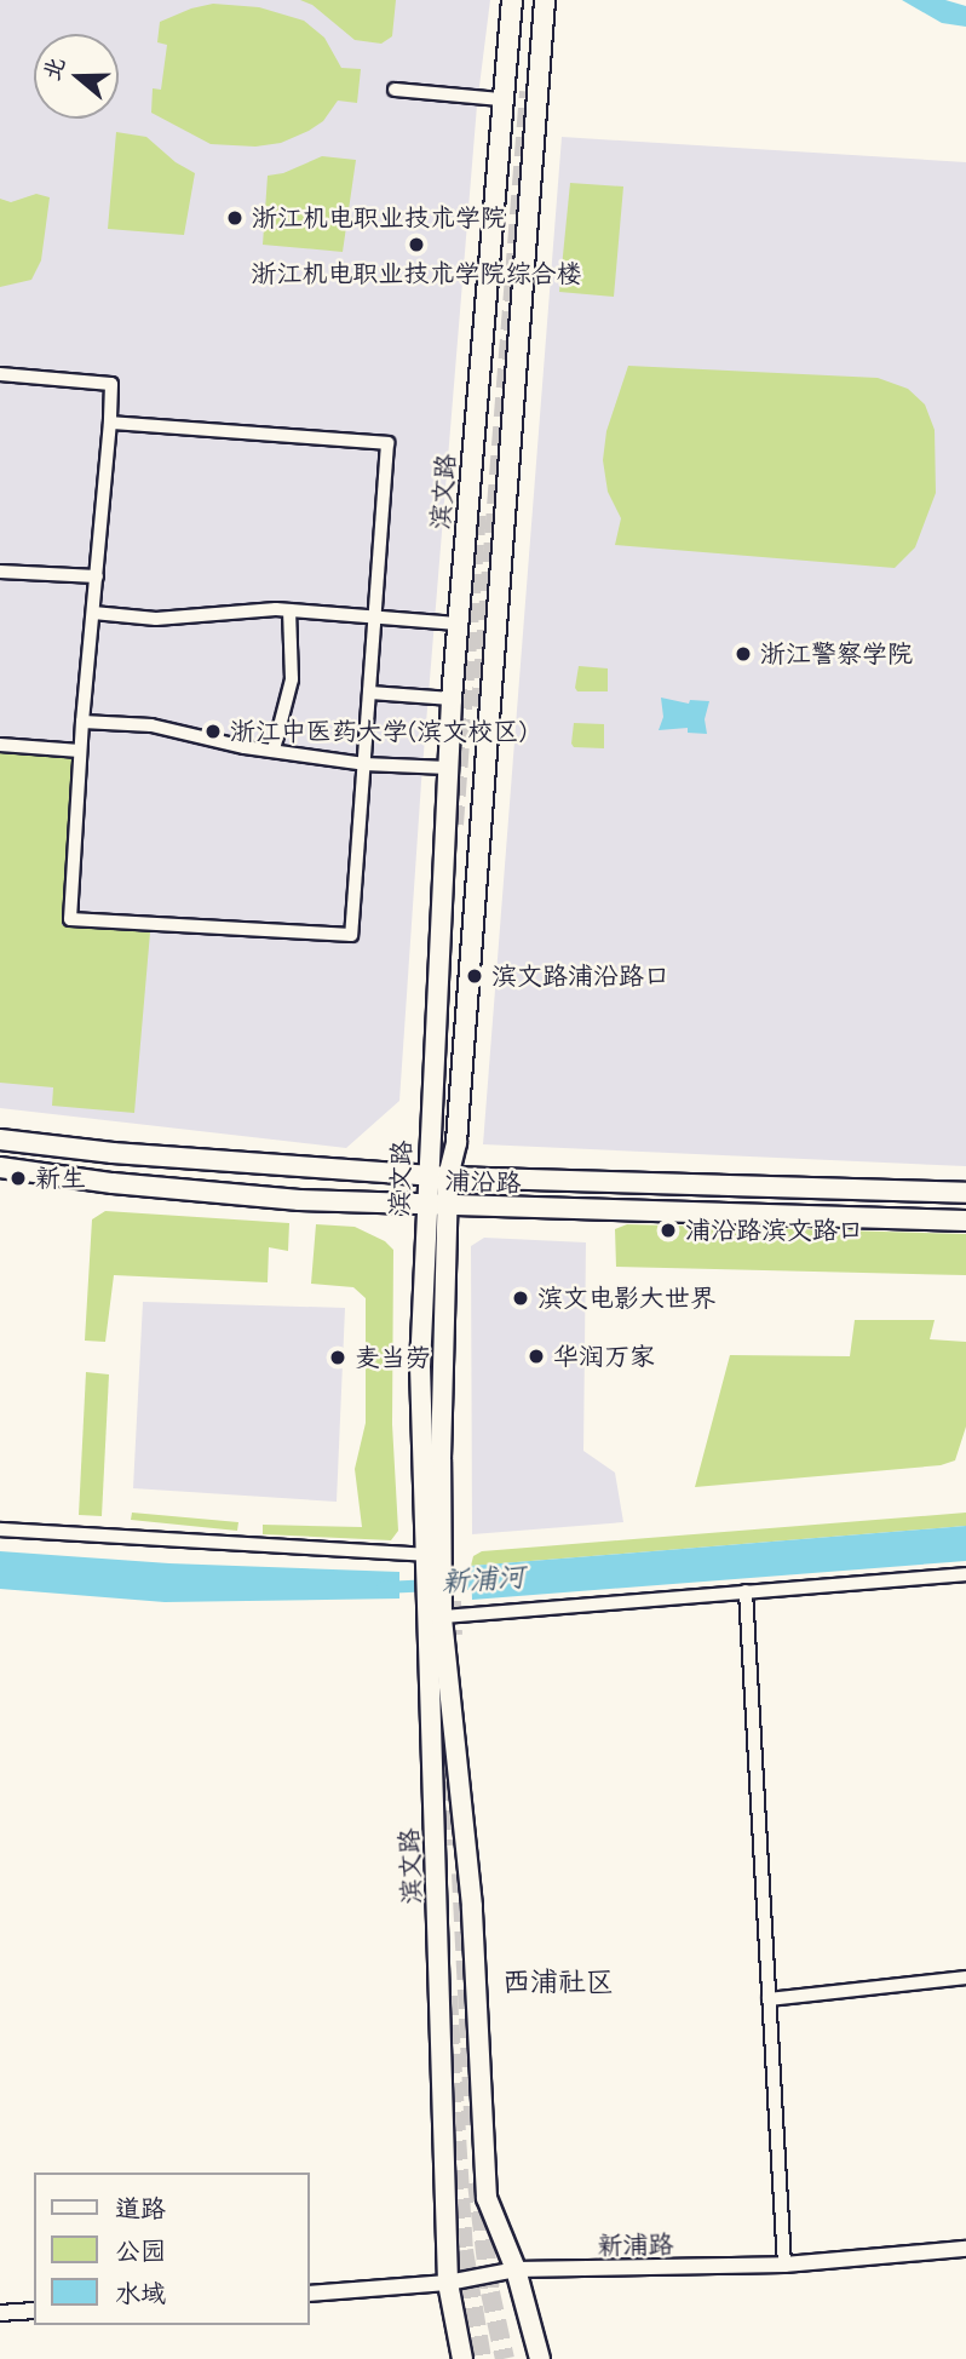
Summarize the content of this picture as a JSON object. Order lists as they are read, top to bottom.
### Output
{
  "streets": {
    "main road": ["滨文路", "浦沿路"],
    "street": ["新浦路"]
  },
  "crossings": [
    ["滨文路", "浦沿路"],
    ["滨文路", "新浦路"]
  ],
  "districts": ["西浦社区"],
  "water": ["新浦河"],
  "places": [
    "浙江机电职业技术学院",
    "浙江机电职业技术学院综合楼",
    "浙江警察学院",
    "浙江中医药大学(滨文校区)",
    "滨文路浦沿路口",
    "新生",
    "浦沿路滨文路口",
    "滨文电影大世界",
    "华润万家",
    "麦当劳"
  ],
  "legend": ["道路", "公园", "水域"],
  "north": "left"
}
